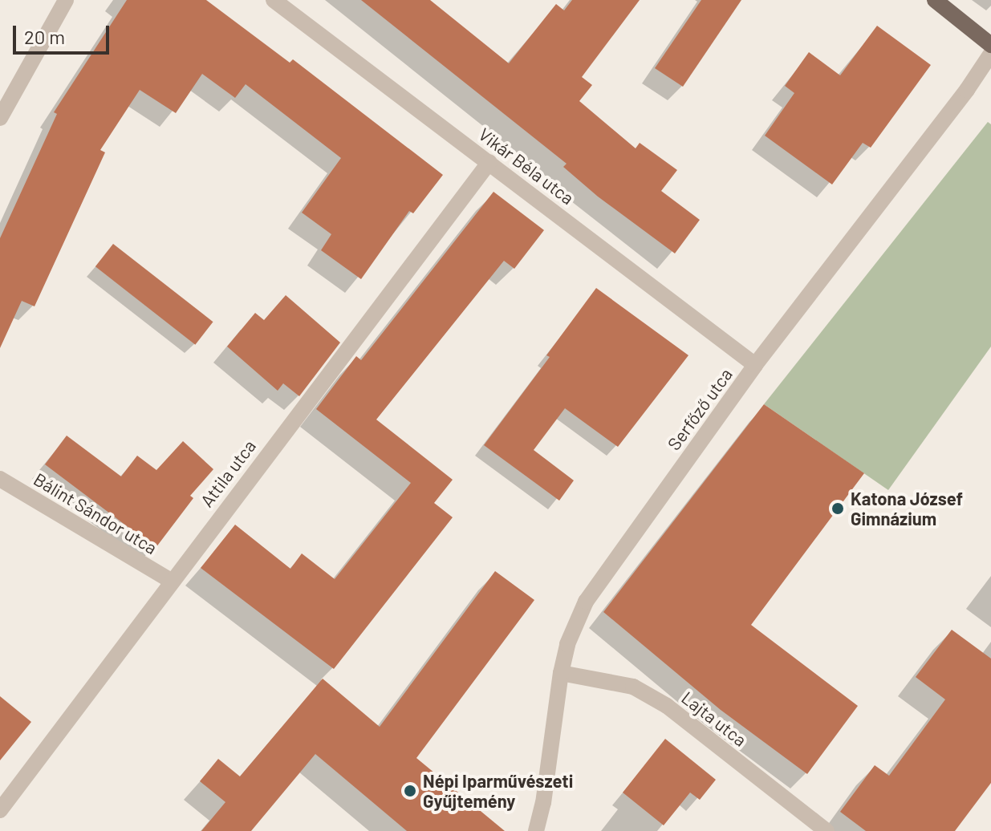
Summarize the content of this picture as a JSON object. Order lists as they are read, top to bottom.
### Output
{
  "streets": {
    "street": [
      "Vikár Béla utca",
      "Serfőző utca",
      "Attila utca",
      "Bálint Sándor utca",
      "Lajta utca"
    ]
  },
  "crossings": [
    ["Vikár Béla utca", "Serfőző utca"],
    ["Vikár Béla utca", "Attila utca"],
    ["Serfőző utca", "Lajta utca"],
    ["Attila utca", "Bálint Sándor utca"]
  ],
  "places": ["Katona József Gimnázium", "Népi Iparművészeti Gyűjtemény"],
  "scale_bar": "20 m"
}
